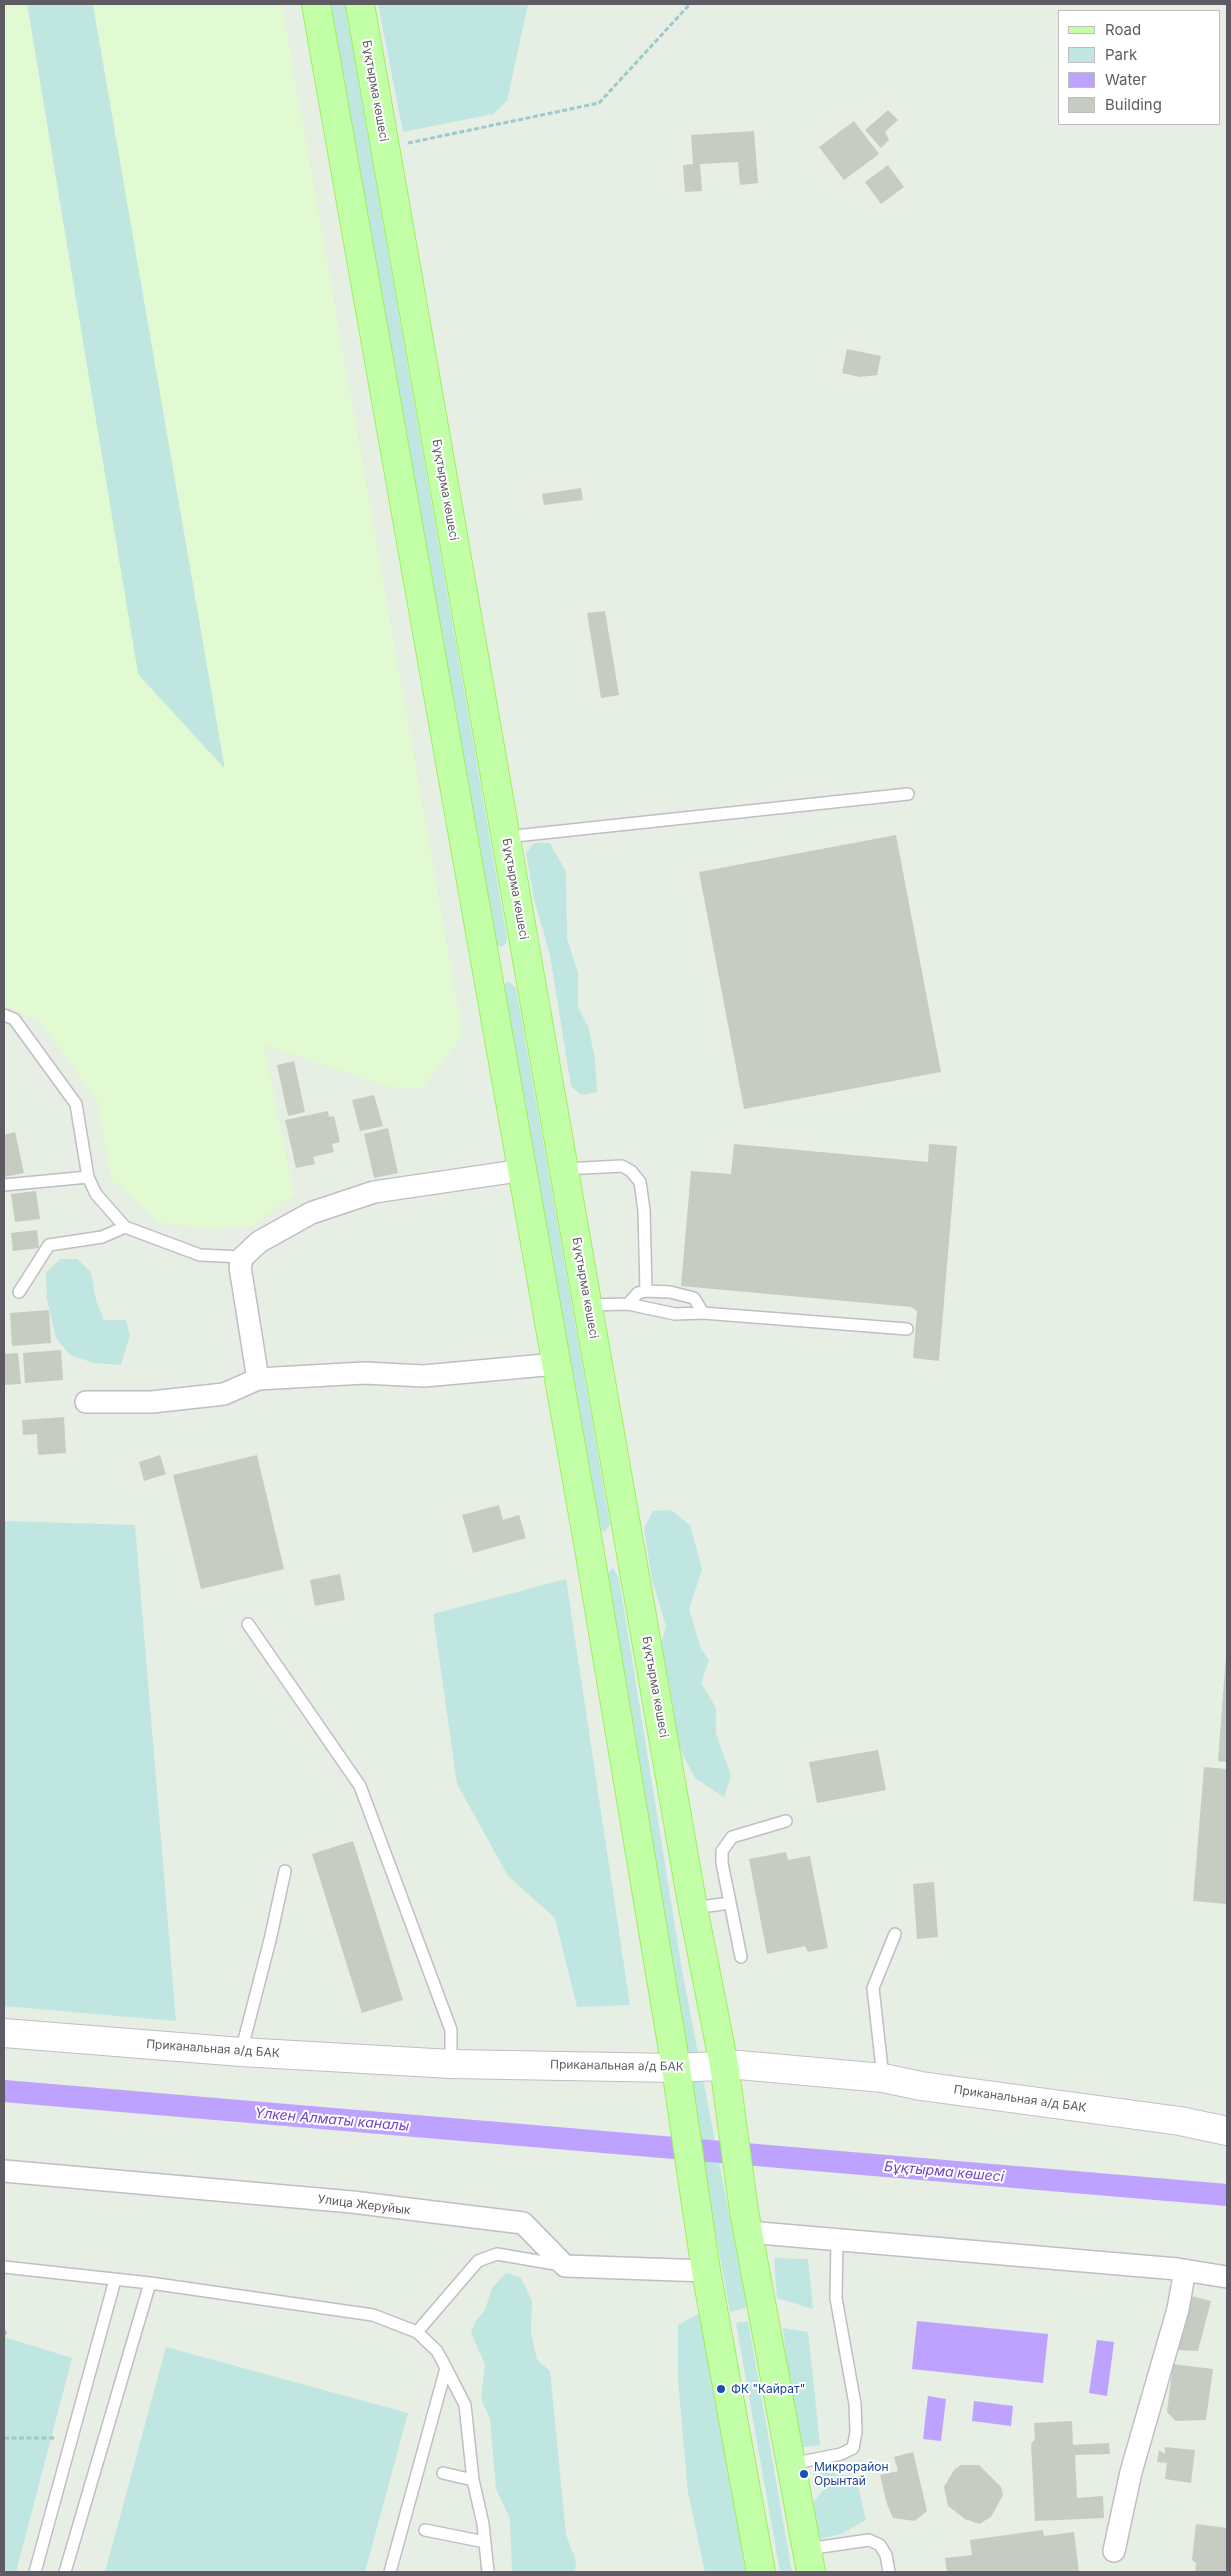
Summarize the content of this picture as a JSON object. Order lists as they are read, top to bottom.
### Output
{
  "streets": {
    "main road": ["Бұқтырма көшесі"],
    "street": ["Приканальная а/д БАК", "Улица Жеруйык"]
  },
  "crossings": [
    ["Бұқтырма көшесі", "Приканальная а/д БАК"]
  ],
  "water": ["Үлкен Алматы каналы", "Бұқтырма көшесі"],
  "places": ["ФК \"Кайрат\"", "Микрорайон Орынтай"],
  "legend": [
    "Road",
    "Park",
    "Water",
    "Building"
  ]
}
